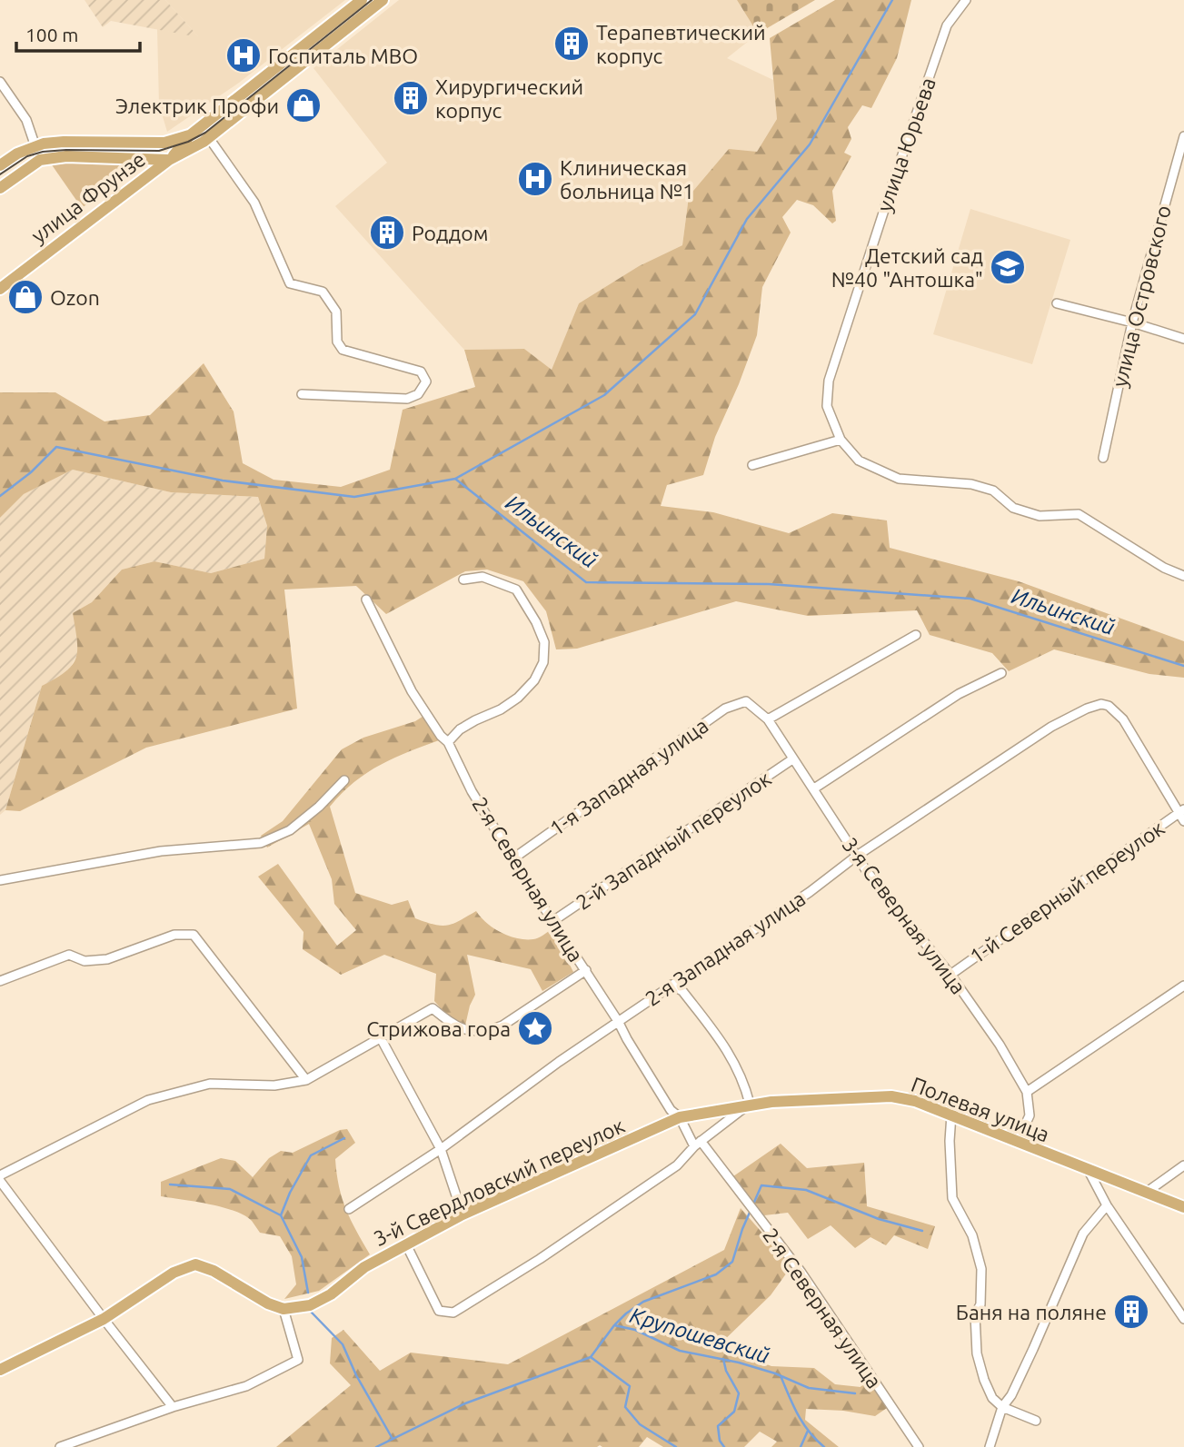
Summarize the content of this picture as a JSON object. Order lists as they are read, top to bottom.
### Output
{
  "streets": {
    "main road": ["улица Фрунзе", "Полевая улица", "3-й Свердловский переулок"],
    "street": [
      "улица Юрьева",
      "улица Островского",
      "1-я Западная улица",
      "2-й Западный переулок",
      "2-я Северная улица",
      "1-й Северный переулок",
      "3-я Северная улица",
      "2-я Западная улица"
    ]
  },
  "crossings": [
    ["1-я Западная улица", "2-я Северная улица"],
    ["1-я Западная улица", "3-я Северная улица"],
    ["2-й Западный переулок", "2-я Северная улица"],
    ["2-й Западный переулок", "3-я Северная улица"],
    ["2-я Северная улица", "2-я Западная улица"],
    ["2-я Северная улица", "Полевая улица"],
    ["2-я Северная улица", "3-й Свердловский переулок"],
    ["1-й Северный переулок", "3-я Северная улица"],
    ["1-й Северный переулок", "2-я Западная улица"],
    ["3-я Северная улица", "2-я Западная улица"],
    ["Полевая улица", "3-й Свердловский переулок"]
  ],
  "water": ["Ильинский", "Крупошевский"],
  "places": {
    "building": [
      "Терапевтический корпус",
      "Хирургический корпус",
      "Роддом",
      "Баня на поляне"
    ],
    "hospital": ["Госпиталь МВО", "Клиническая больница №1"],
    "shop": ["Электрик Профи", "Ozon"],
    "school or university": ["Детский сад №40 \"Антошка\""],
    "place": ["Стрижова гора"]
  },
  "scale_bar": "100 m"
}
